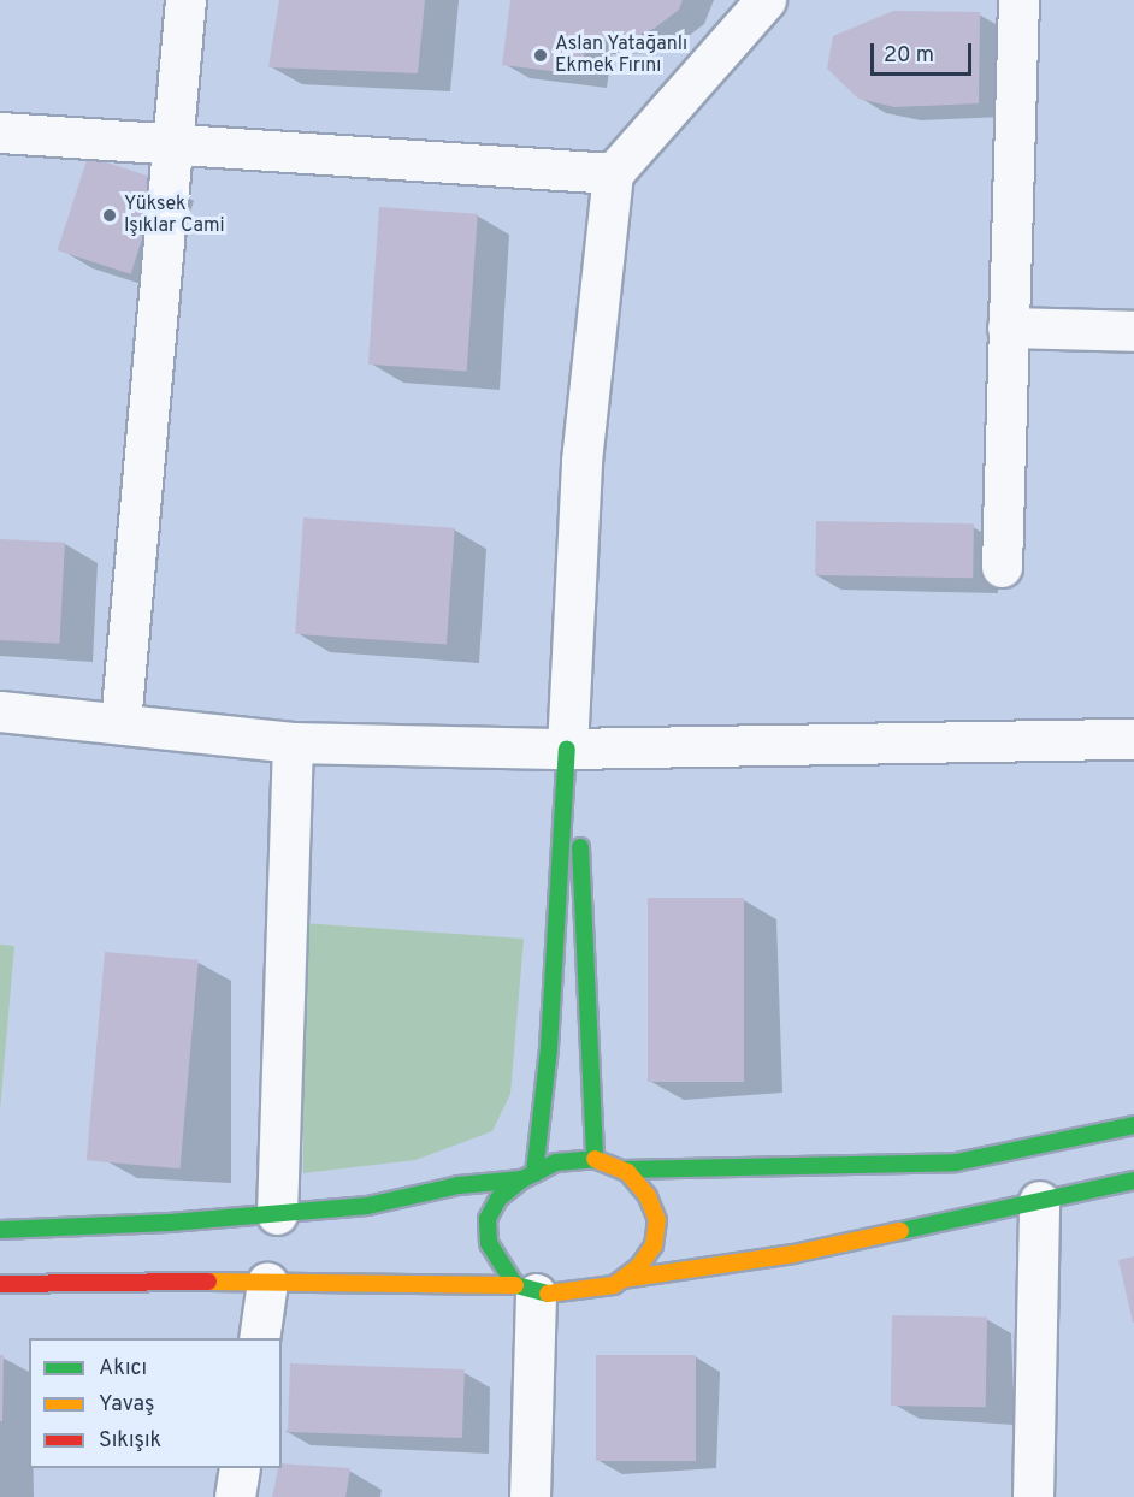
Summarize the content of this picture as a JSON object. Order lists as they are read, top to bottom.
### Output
{
  "places": ["Aslan Yatağanlı Ekmek Fırını", "Yüksek Işıklar Cami"],
  "legend": ["Akıcı", "Yavaş", "Sıkışık"],
  "scale_bar": "20 m"
}
